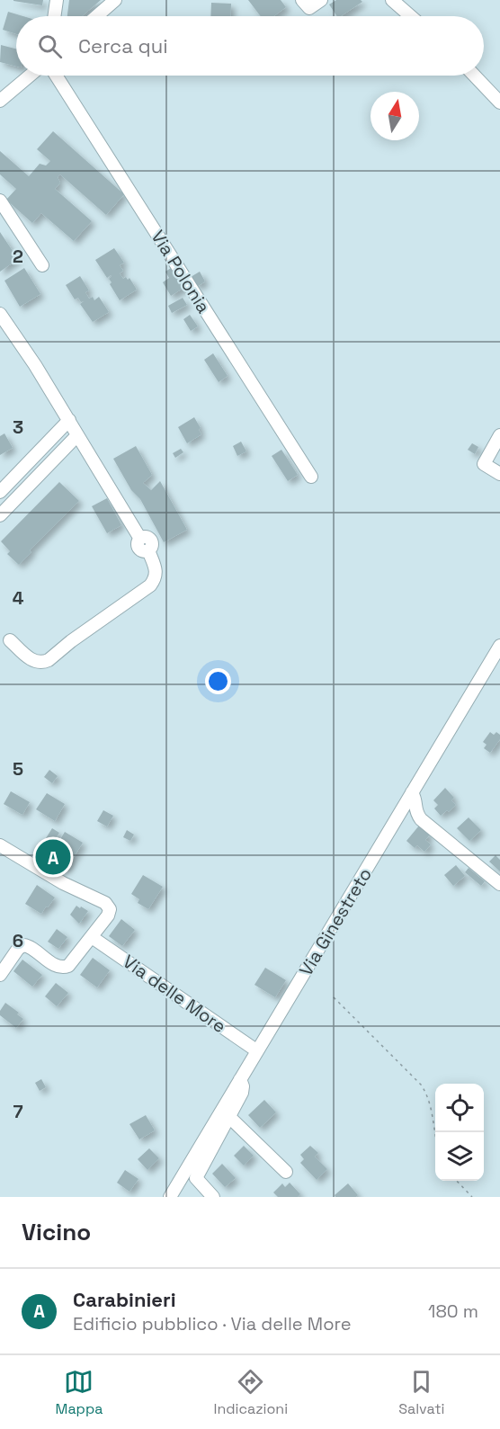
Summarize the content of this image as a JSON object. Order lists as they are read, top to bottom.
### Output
{
  "streets": {
    "street": ["Via Polonia", "Via Ginestreto", "Via delle More"]
  },
  "crossings": [
    ["Via Ginestreto", "Via delle More"]
  ],
  "north": "top",
  "page": {
    "search": "Cerca qui",
    "pins": "A",
    "heading": "Vicino",
    "list": [
      {
        "mark": "A",
        "name": "Carabinieri",
        "note": "Edificio pubblico · Via delle More",
        "value": "180 m"
      }
    ],
    "nav": ["Mappa", "Indicazioni", "Salvati"]
  },
  "grid": {
    "rows": [
      "2",
      "3",
      "4",
      "5",
      "6",
      "7"
    ]
  }
}
